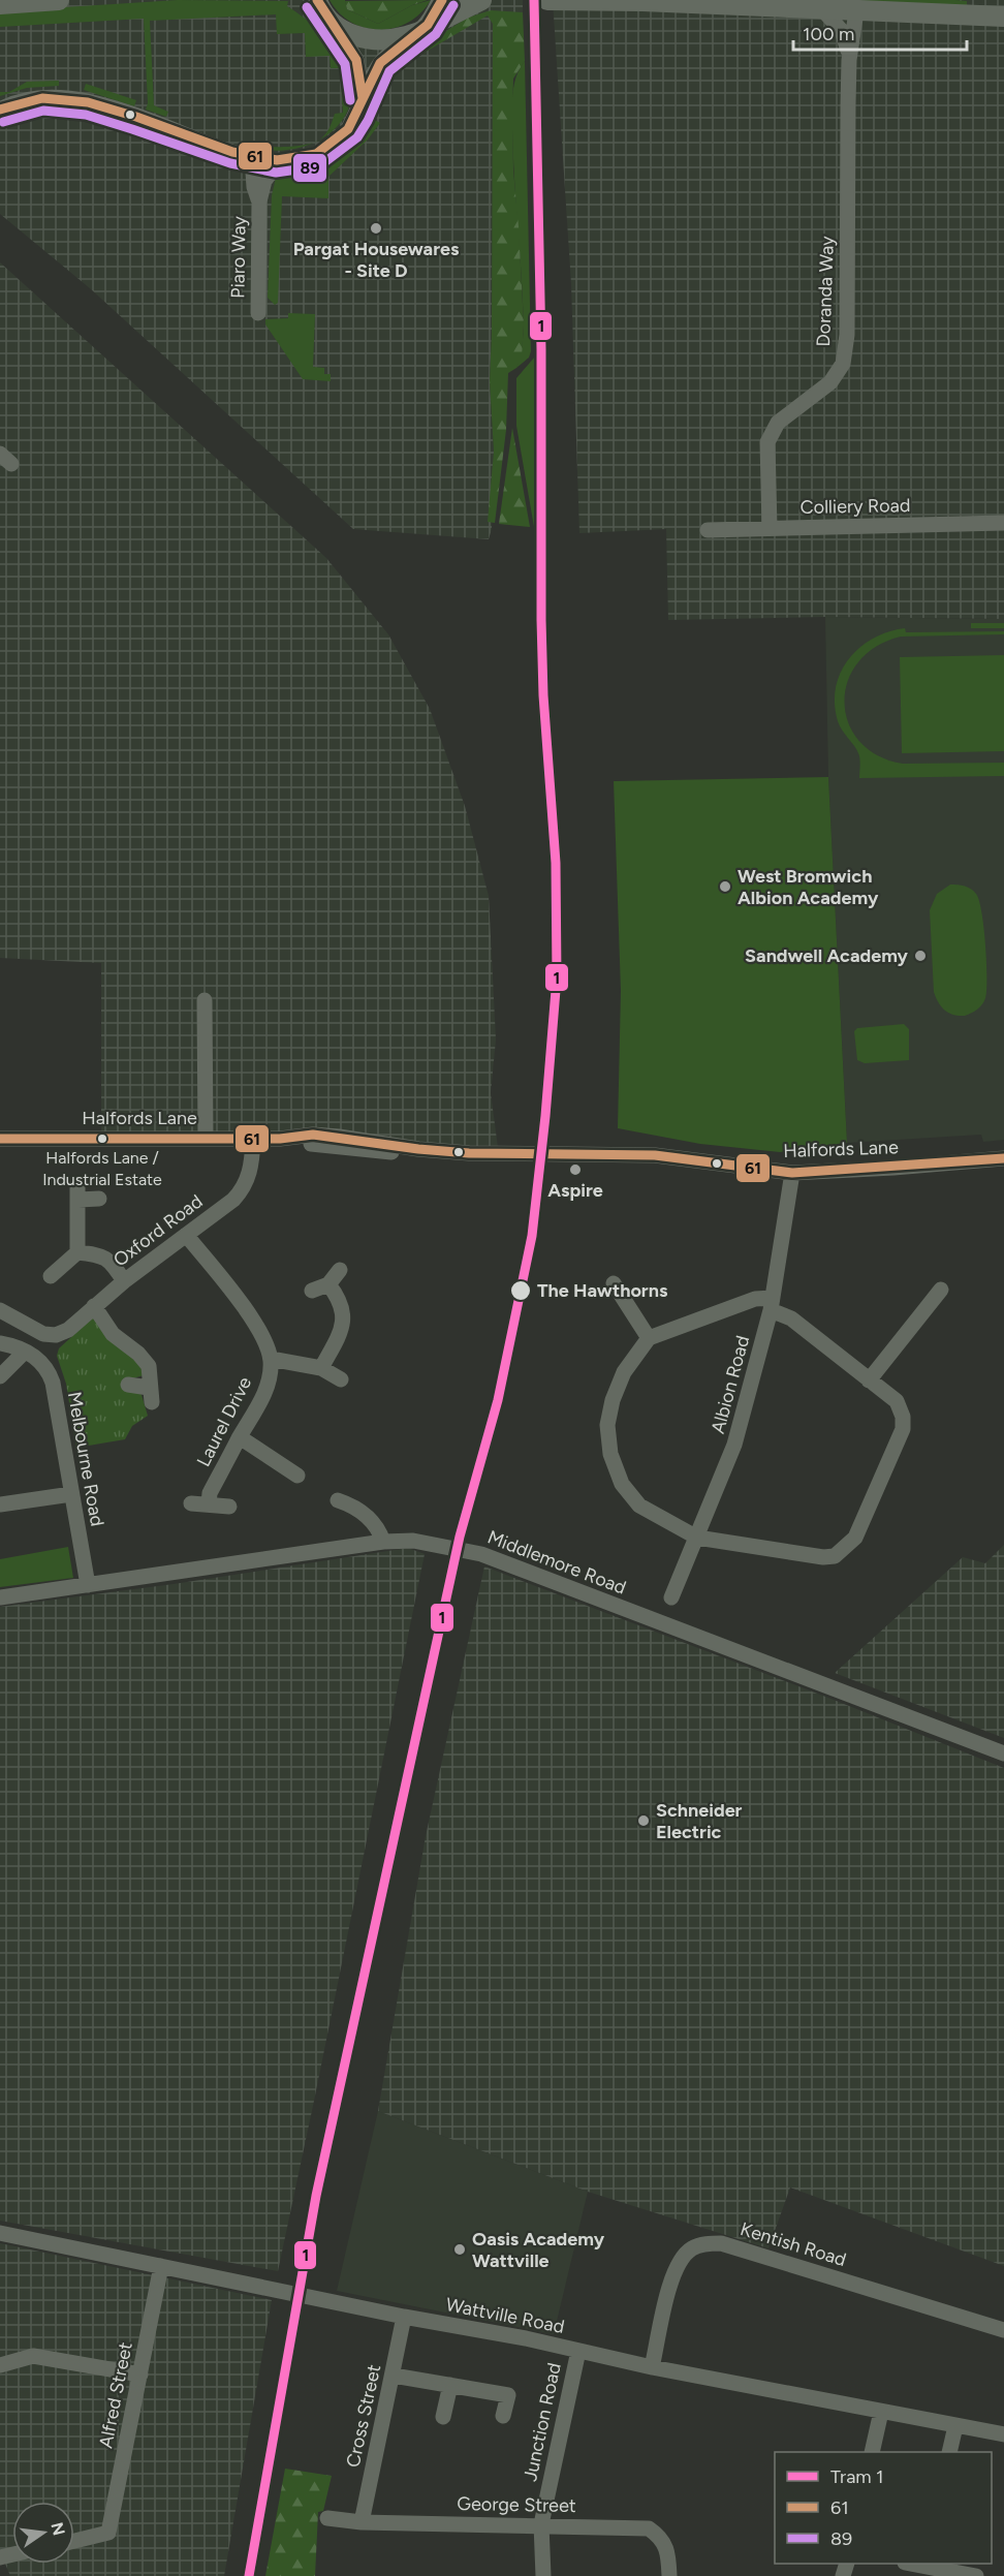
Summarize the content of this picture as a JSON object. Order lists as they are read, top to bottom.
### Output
{
  "streets": {
    "street": [
      "Piaro Way",
      "Doranda Way",
      "Colliery Road",
      "Halfords Lane",
      "Oxford Road",
      "Albion Road",
      "Laurel Drive",
      "Melbourne Road",
      "Middlemore Road",
      "Kentish Road",
      "Wattville Road",
      "Alfred Street",
      "Cross Street",
      "Junction Road",
      "George Street"
    ]
  },
  "crossings": [
    ["Doranda Way", "Colliery Road"],
    ["Halfords Lane", "Oxford Road"],
    ["Halfords Lane", "Albion Road"],
    ["Oxford Road", "Laurel Drive"],
    ["Melbourne Road", "Middlemore Road"],
    ["Kentish Road", "Wattville Road"],
    ["Wattville Road", "Alfred Street"],
    ["Wattville Road", "Cross Street"],
    ["Wattville Road", "Junction Road"],
    ["Cross Street", "George Street"],
    ["Junction Road", "George Street"]
  ],
  "places": [
    "Pargat Housewares - Site D",
    "West Bromwich Albion Academy",
    "Sandwell Academy",
    "Halfords Lane / Industrial Estate",
    "Aspire",
    "The Hawthorns",
    "Schneider Electric",
    "Oasis Academy Wattville"
  ],
  "lines": ["tram line 1", "transit line 61", "transit line 89"],
  "legend": ["Tram 1", "61", "89"],
  "scale_bar": "100 m",
  "north": "right"
}
